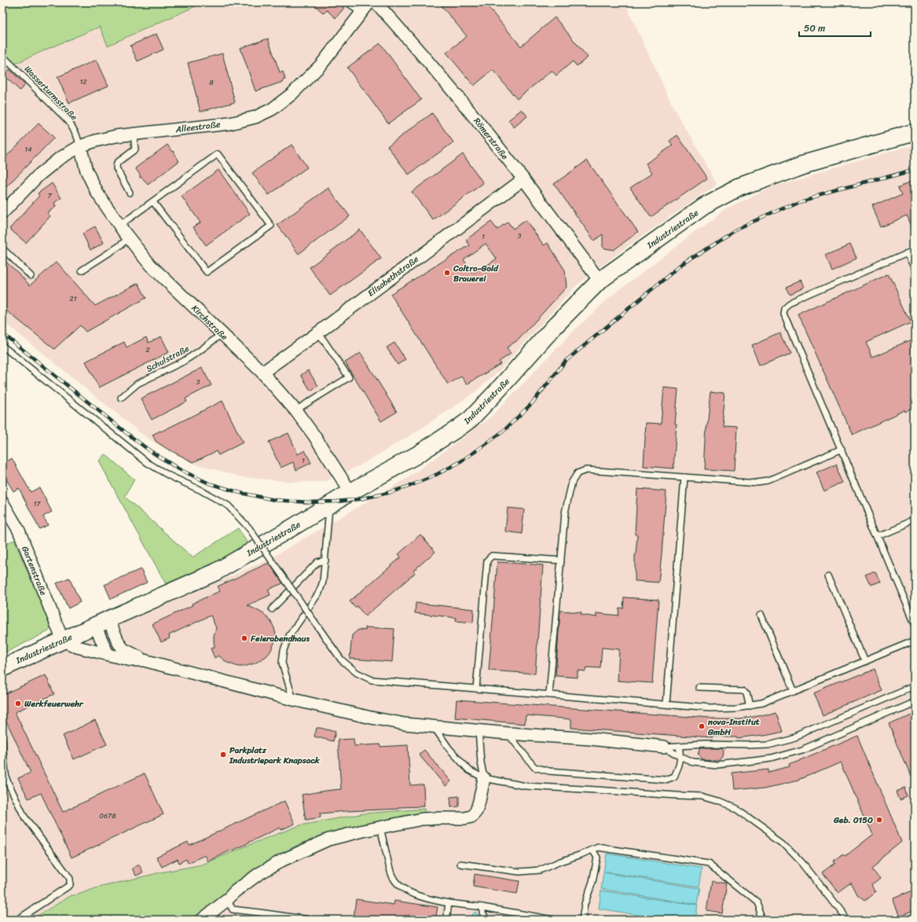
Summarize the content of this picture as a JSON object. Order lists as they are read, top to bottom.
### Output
{
  "streets": {
    "main road": ["Industriestraße"],
    "street": [
      "Alleestraße",
      "Römerstraße",
      "Elisabethstraße",
      "Kirchstraße",
      "Gartenstraße"
    ],
    "lane": ["Wasserturmstraße", "Schulstraße"]
  },
  "crossings": [
    ["Wasserturmstraße", "Alleestraße"],
    ["Wasserturmstraße", "Kirchstraße"],
    ["Alleestraße", "Kirchstraße"],
    ["Römerstraße", "Industriestraße"],
    ["Römerstraße", "Elisabethstraße"],
    ["Industriestraße", "Kirchstraße"],
    ["Industriestraße", "Gartenstraße"],
    ["Elisabethstraße", "Kirchstraße"],
    ["Kirchstraße", "Schulstraße"]
  ],
  "places": [
    "Coltro-Gold Brauerei",
    "Feierabendhaus",
    "Werkfeuerwehr",
    "nova-Institut GmbH",
    "Parkplatz Industriepark Knapsack",
    "Geb. 0150"
  ],
  "house_numbers": [
    "12",
    "8",
    "14",
    "7",
    "3",
    "1",
    "21",
    "2",
    "3",
    "1",
    "17",
    "0678"
  ],
  "scale_bar": "50 m"
}
